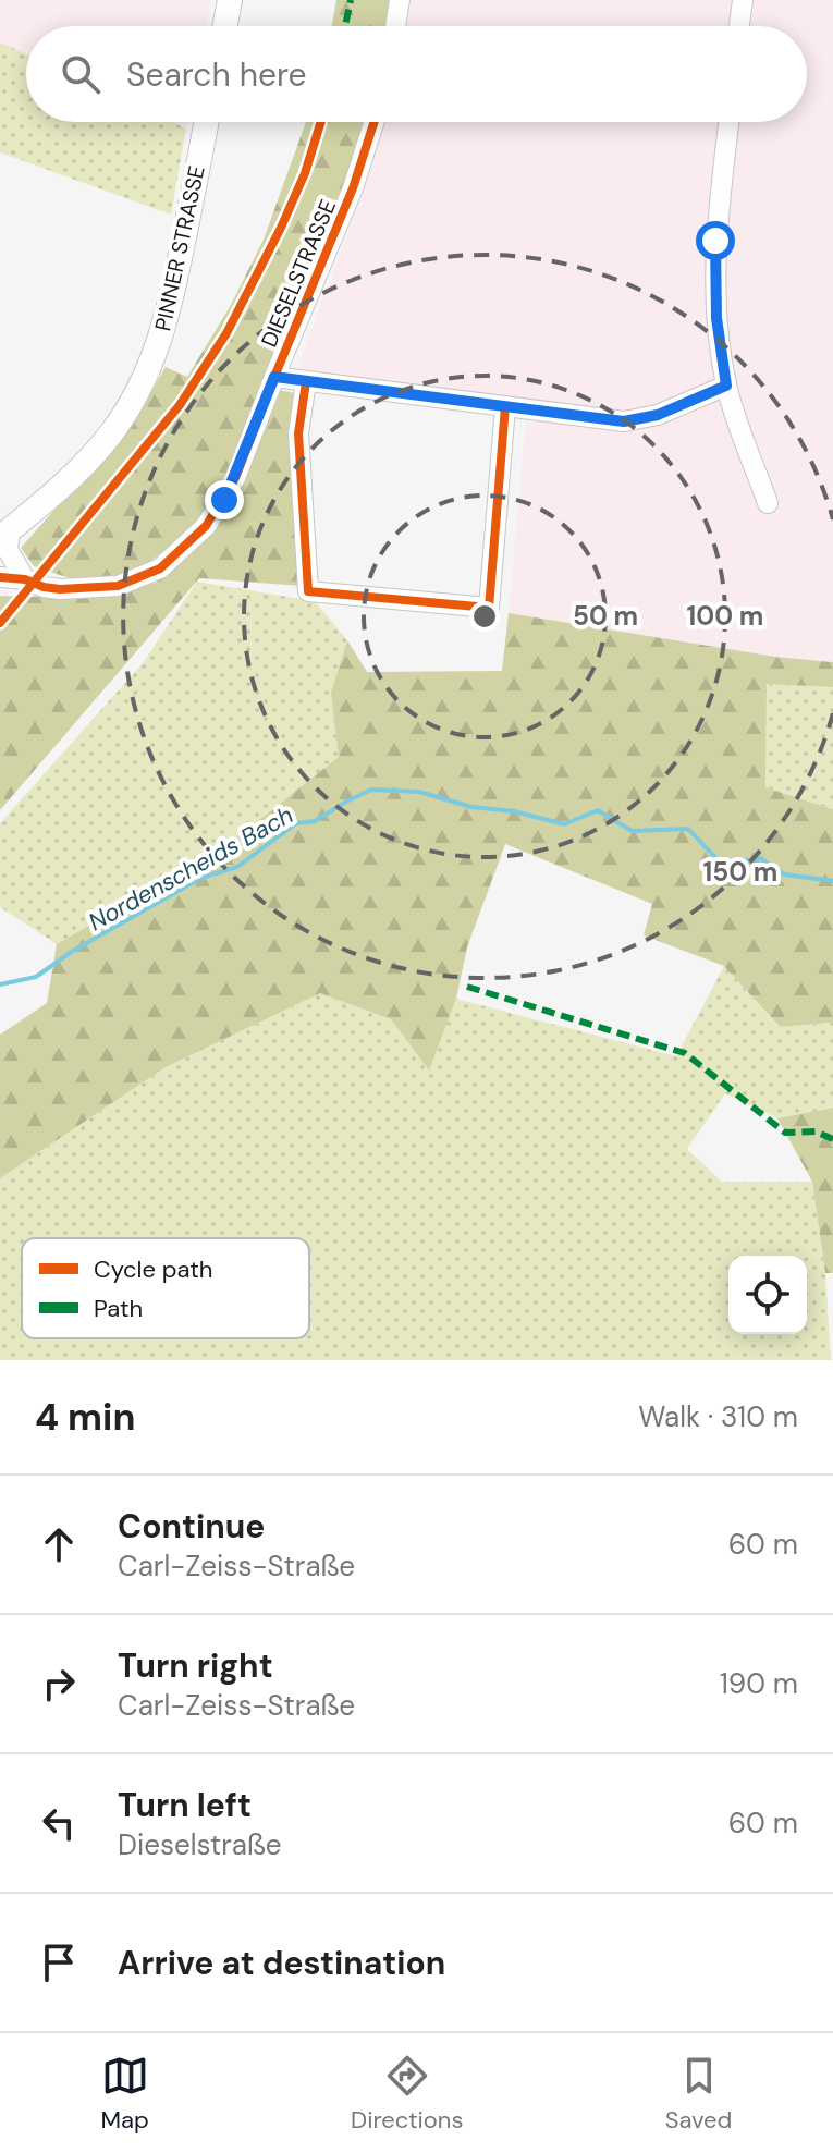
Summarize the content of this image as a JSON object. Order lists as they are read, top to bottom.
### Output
{
  "streets": {
    "street": ["PINNER STRASSE", "DIESELSTRASSE"]
  },
  "water": ["Nordenscheids Bach"],
  "legend": ["Cycle path", "Path"],
  "page": {
    "search": "Search here",
    "heading": ["4 min", "Walk · 310 m"],
    "list": [
      ["Continue", "Carl-Zeiss-Straße", "60 m"],
      ["Turn right", "Carl-Zeiss-Straße", "190 m"],
      ["Turn left", "Dieselstraße", "60 m"],
      "Arrive at destination"
    ],
    "nav": ["Map", "Directions", "Saved"]
  },
  "rings": ["50 m", "100 m", "150 m"]
}
